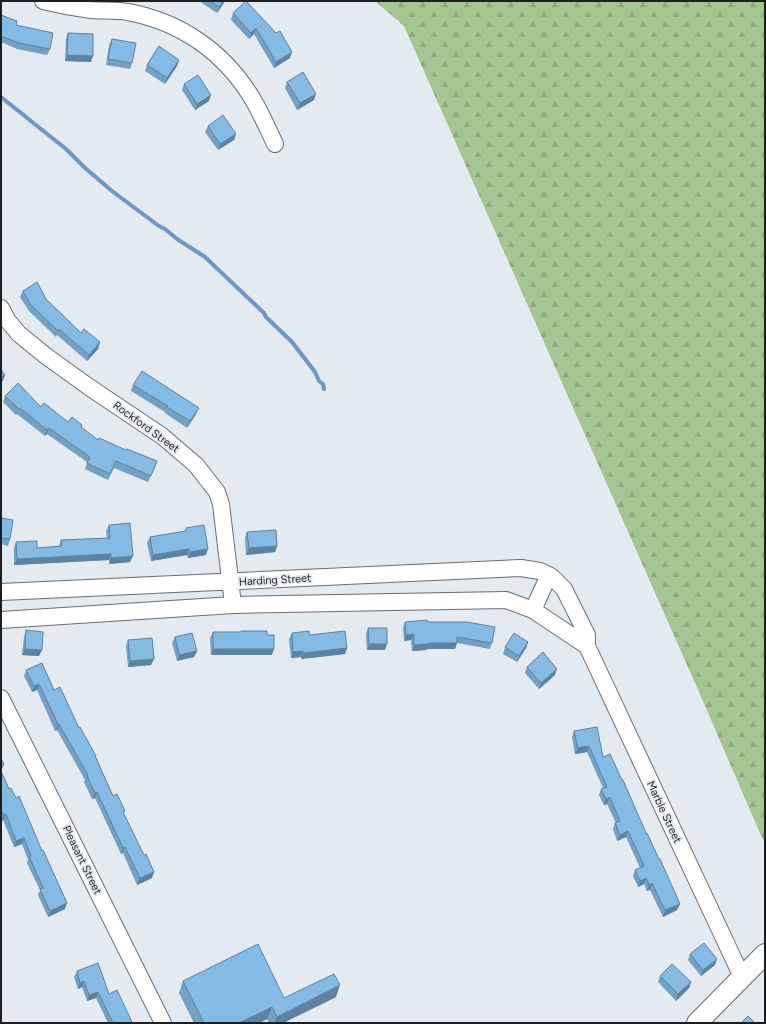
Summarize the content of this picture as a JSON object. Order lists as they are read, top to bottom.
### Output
{
  "streets": {
    "street": [
      "Rockford Street",
      "Harding Street",
      "Marble Street",
      "Pleasant Street"
    ]
  },
  "crossings": [
    ["Rockford Street", "Harding Street"],
    ["Harding Street", "Marble Street"]
  ]
}
